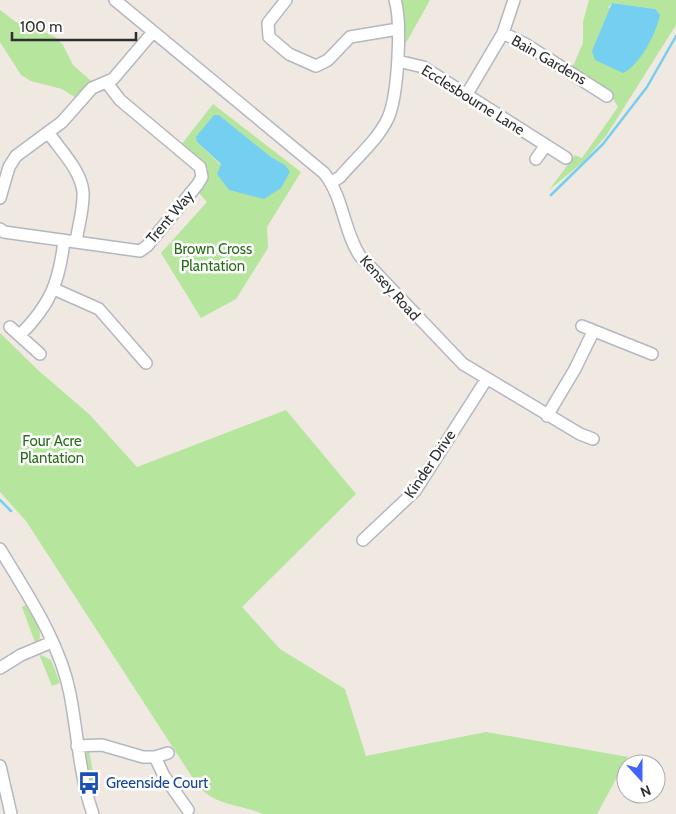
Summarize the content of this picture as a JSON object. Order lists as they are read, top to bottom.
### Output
{
  "streets": {
    "street": [
      "Bain Gardens",
      "Ecclesbourne Lane",
      "Trent Way",
      "Kensey Road",
      "Kinder Drive"
    ]
  },
  "crossings": [
    ["Kensey Road", "Kinder Drive"]
  ],
  "parks": ["Brown Cross Plantation", "Four Acre Plantation"],
  "places": {
    "bus stop": ["Greenside Court"]
  },
  "scale_bar": "100 m",
  "north": "bottom"
}
